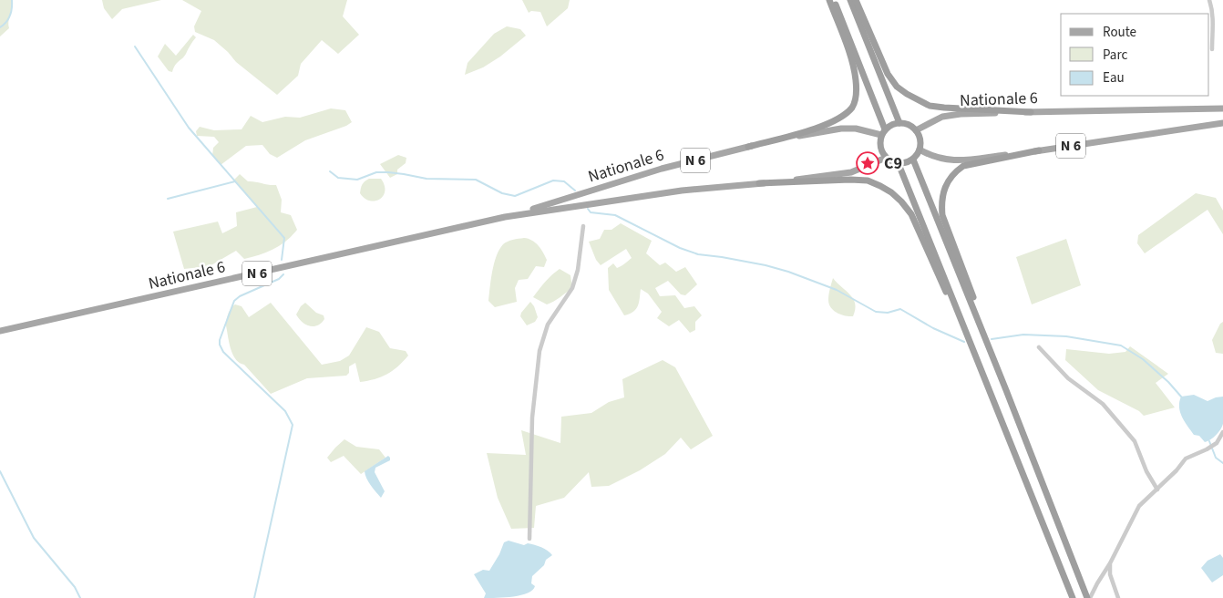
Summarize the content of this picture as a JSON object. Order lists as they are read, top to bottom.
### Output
{
  "streets": {
    "main road": ["Nationale 6", "N 6"]
  },
  "crossings": [
    ["Nationale 6", "N 6"]
  ],
  "places": {
    "place": ["C9"]
  },
  "legend": ["Route", "Parc", "Eau"]
}
